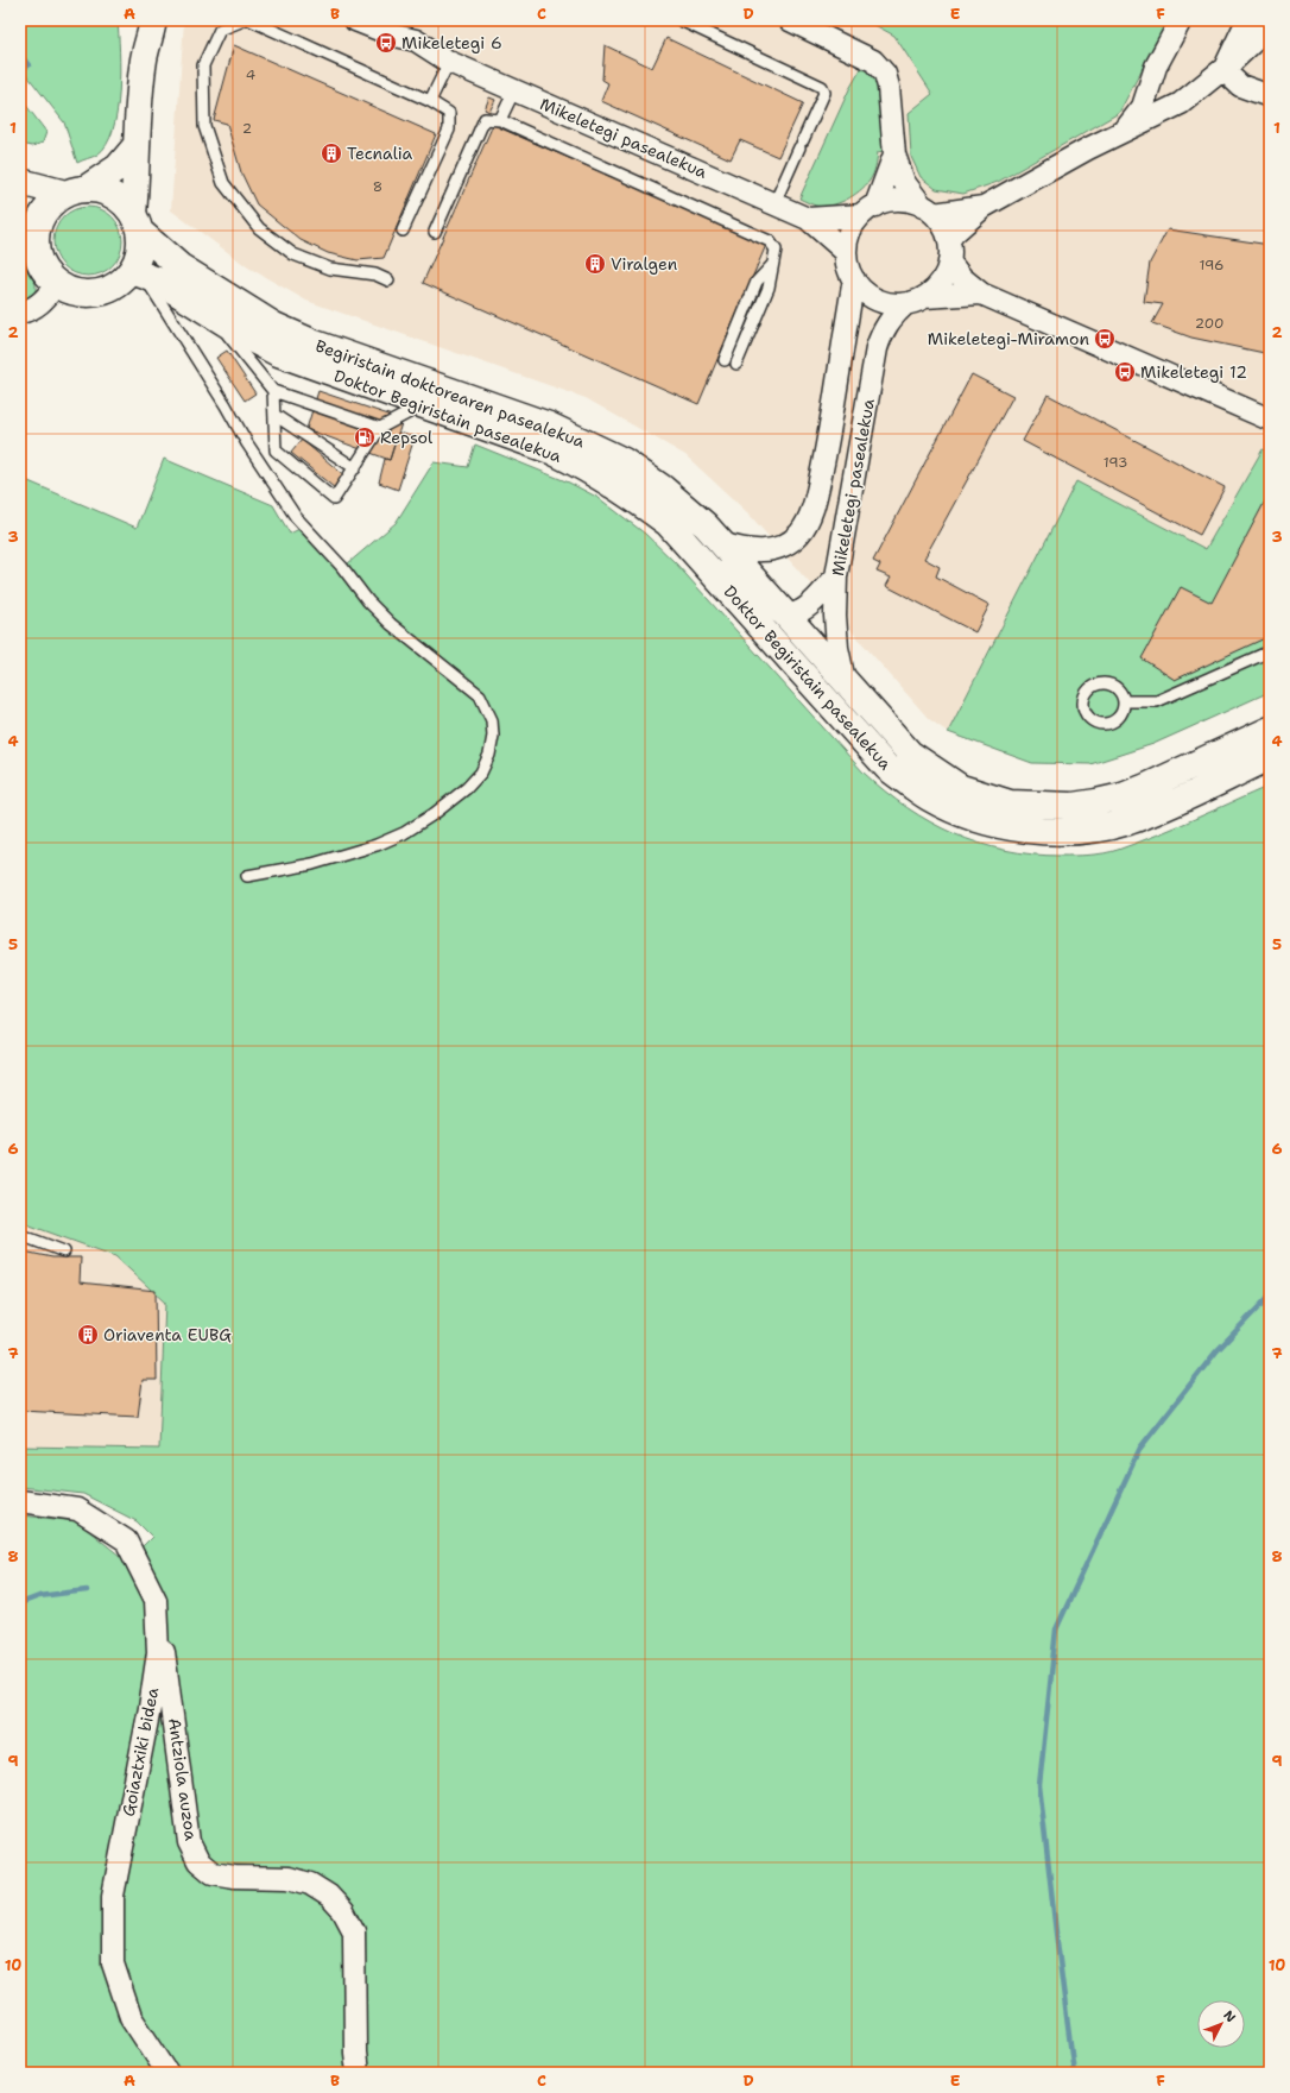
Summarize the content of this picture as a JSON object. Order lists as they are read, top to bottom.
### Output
{
  "streets": {
    "main road": ["Begiristain doktorearen pasealekua", "Doktor Begiristain pasealekua"],
    "street": ["Mikeletegi pasealekua", "Goiaztxiki bidea", "Antziola auzoa"]
  },
  "crossings": [
    ["Mikeletegi pasealekua", "Begiristain doktorearen pasealekua"],
    ["Mikeletegi pasealekua", "Doktor Begiristain pasealekua"],
    ["Begiristain doktorearen pasealekua", "Doktor Begiristain pasealekua"],
    ["Goiaztxiki bidea", "Antziola auzoa"]
  ],
  "places": {
    "bus stop": ["Mikeletegi 6", "Mikeletegi-Miramon", "Mikeletegi 12"],
    "building": ["Tecnalia", "Viralgen", "Oriaventa EUBG"],
    "fuel station": ["Repsol"]
  },
  "house_numbers": [
    "4",
    "2",
    "8",
    "196",
    "200",
    "193"
  ],
  "north": "top right",
  "grid": {
    "columns": [
      "A",
      "B",
      "C",
      "D",
      "E",
      "F"
    ],
    "rows": [
      "1",
      "2",
      "3",
      "4",
      "5",
      "6",
      "7",
      "8",
      "9",
      "10"
    ]
  }
}
